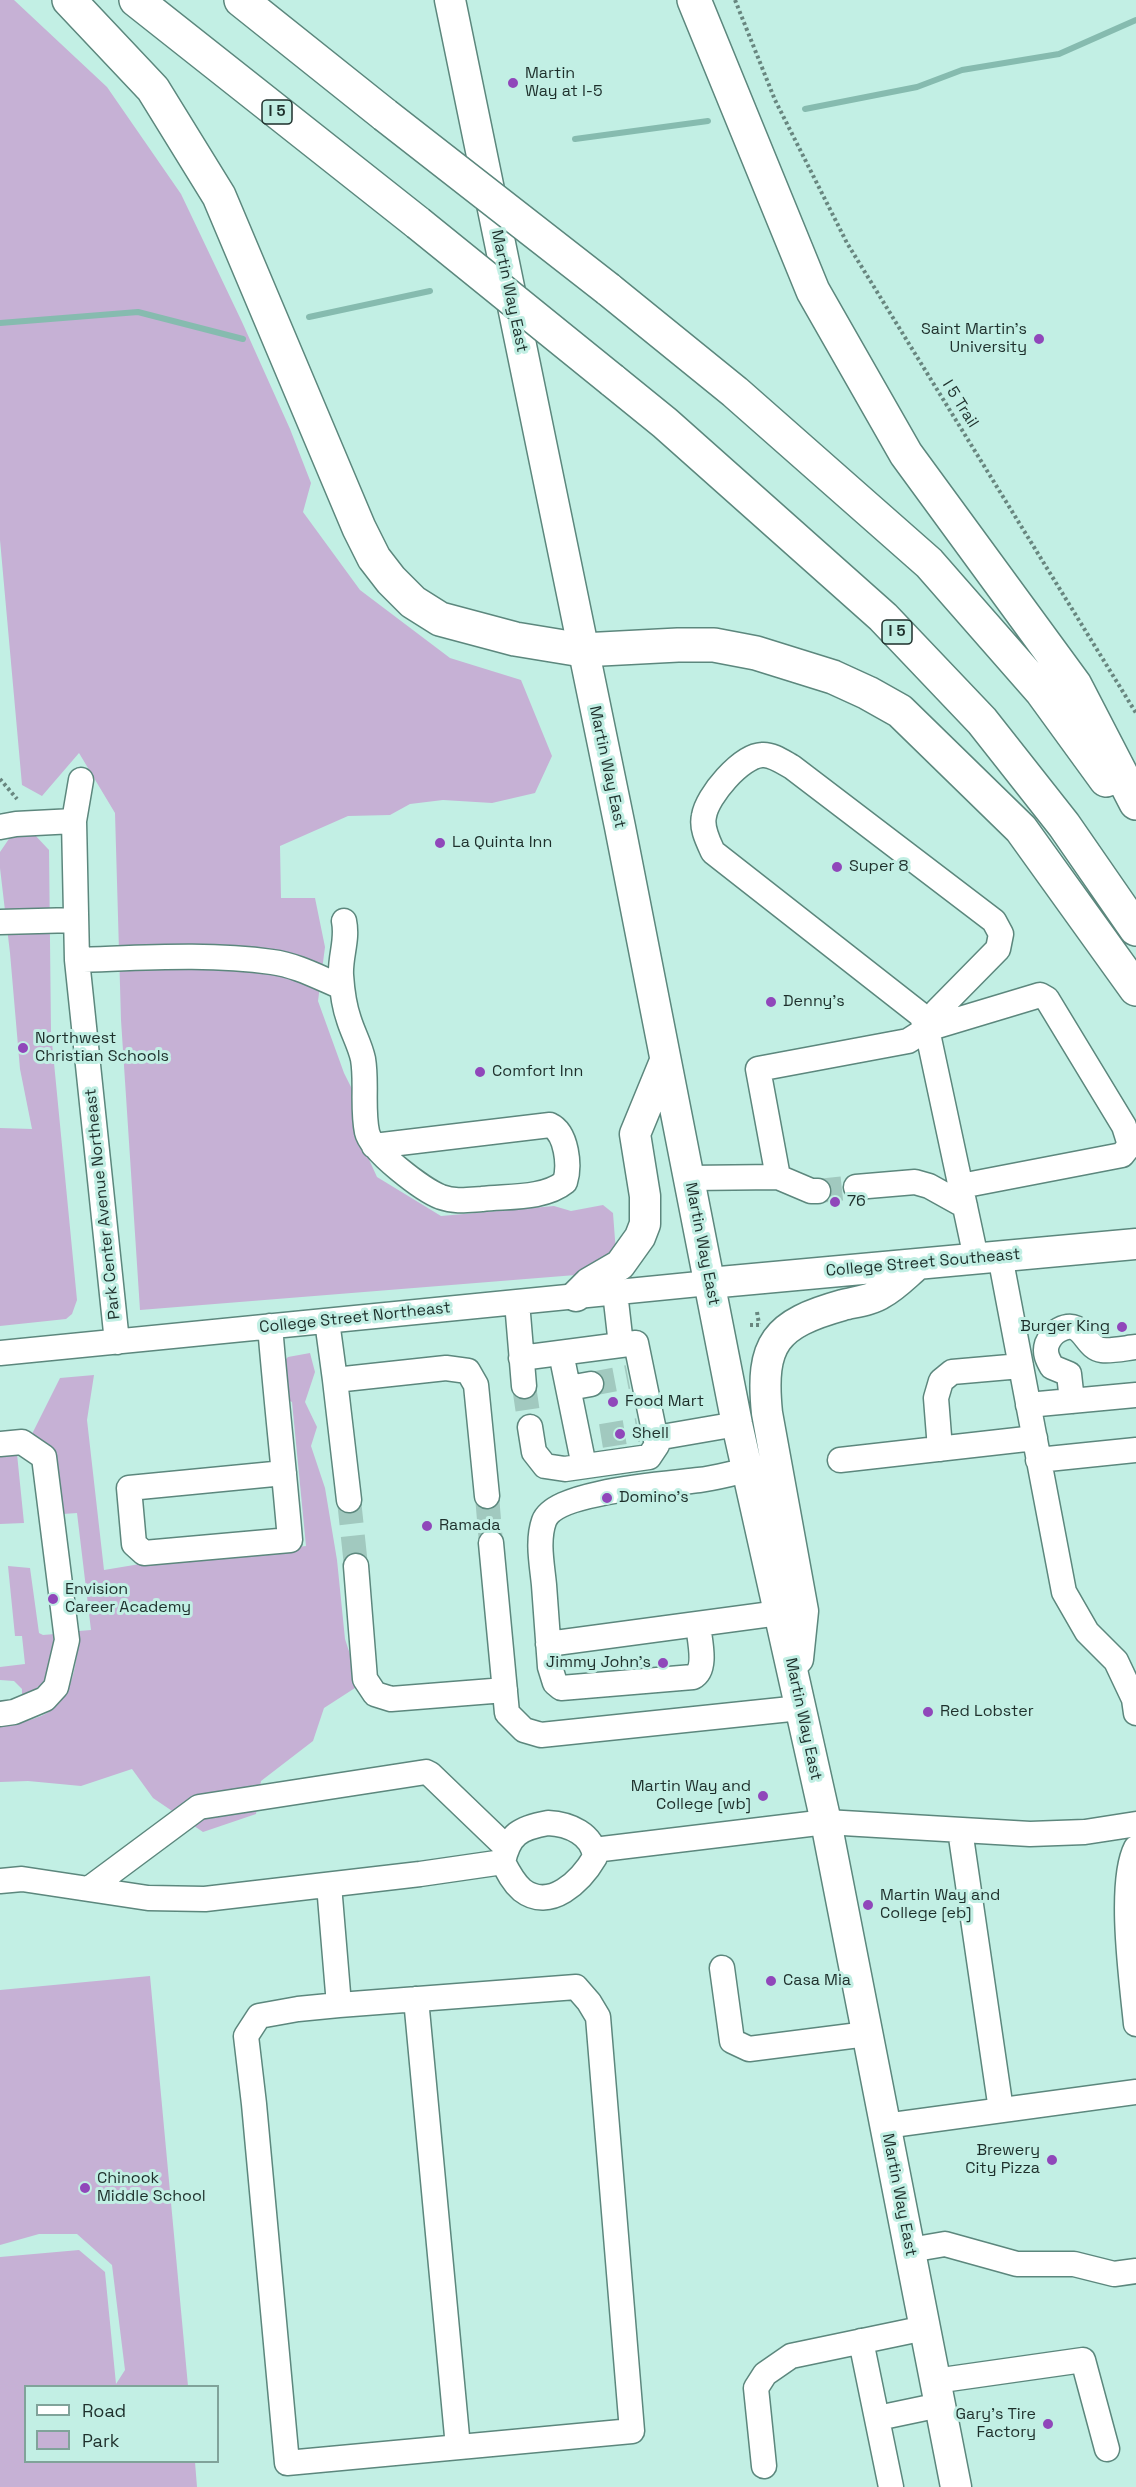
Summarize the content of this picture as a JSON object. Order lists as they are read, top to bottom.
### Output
{
  "streets": {
    "highway": ["I 5"],
    "main road": ["Martin Way East", "College Street Southeast"],
    "street": ["Park Center Avenue Northeast", "College Street Northeast"],
    "path": ["I 5 Trail"]
  },
  "crossings": [
    ["Martin Way East", "College Street Southeast"],
    ["Martin Way East", "College Street Northeast"],
    ["Park Center Avenue Northeast", "College Street Northeast"],
    ["College Street Southeast", "College Street Northeast"]
  ],
  "places": [
    "Martin Way at I-5",
    "Saint Martin's University",
    "La Quinta Inn",
    "Super 8",
    "Denny's",
    "Northwest Christian Schools",
    "Comfort Inn",
    "76",
    "Burger King",
    "Food Mart",
    "Shell",
    "Domino's",
    "Ramada",
    "Envision Career Academy",
    "Jimmy John's",
    "Red Lobster",
    "Martin Way and College [wb]",
    "Martin Way and College [eb]",
    "Casa Mia",
    "Brewery City Pizza",
    "Chinook Middle School",
    "Gary's Tire Factory"
  ],
  "legend": ["Road", "Park"]
}
